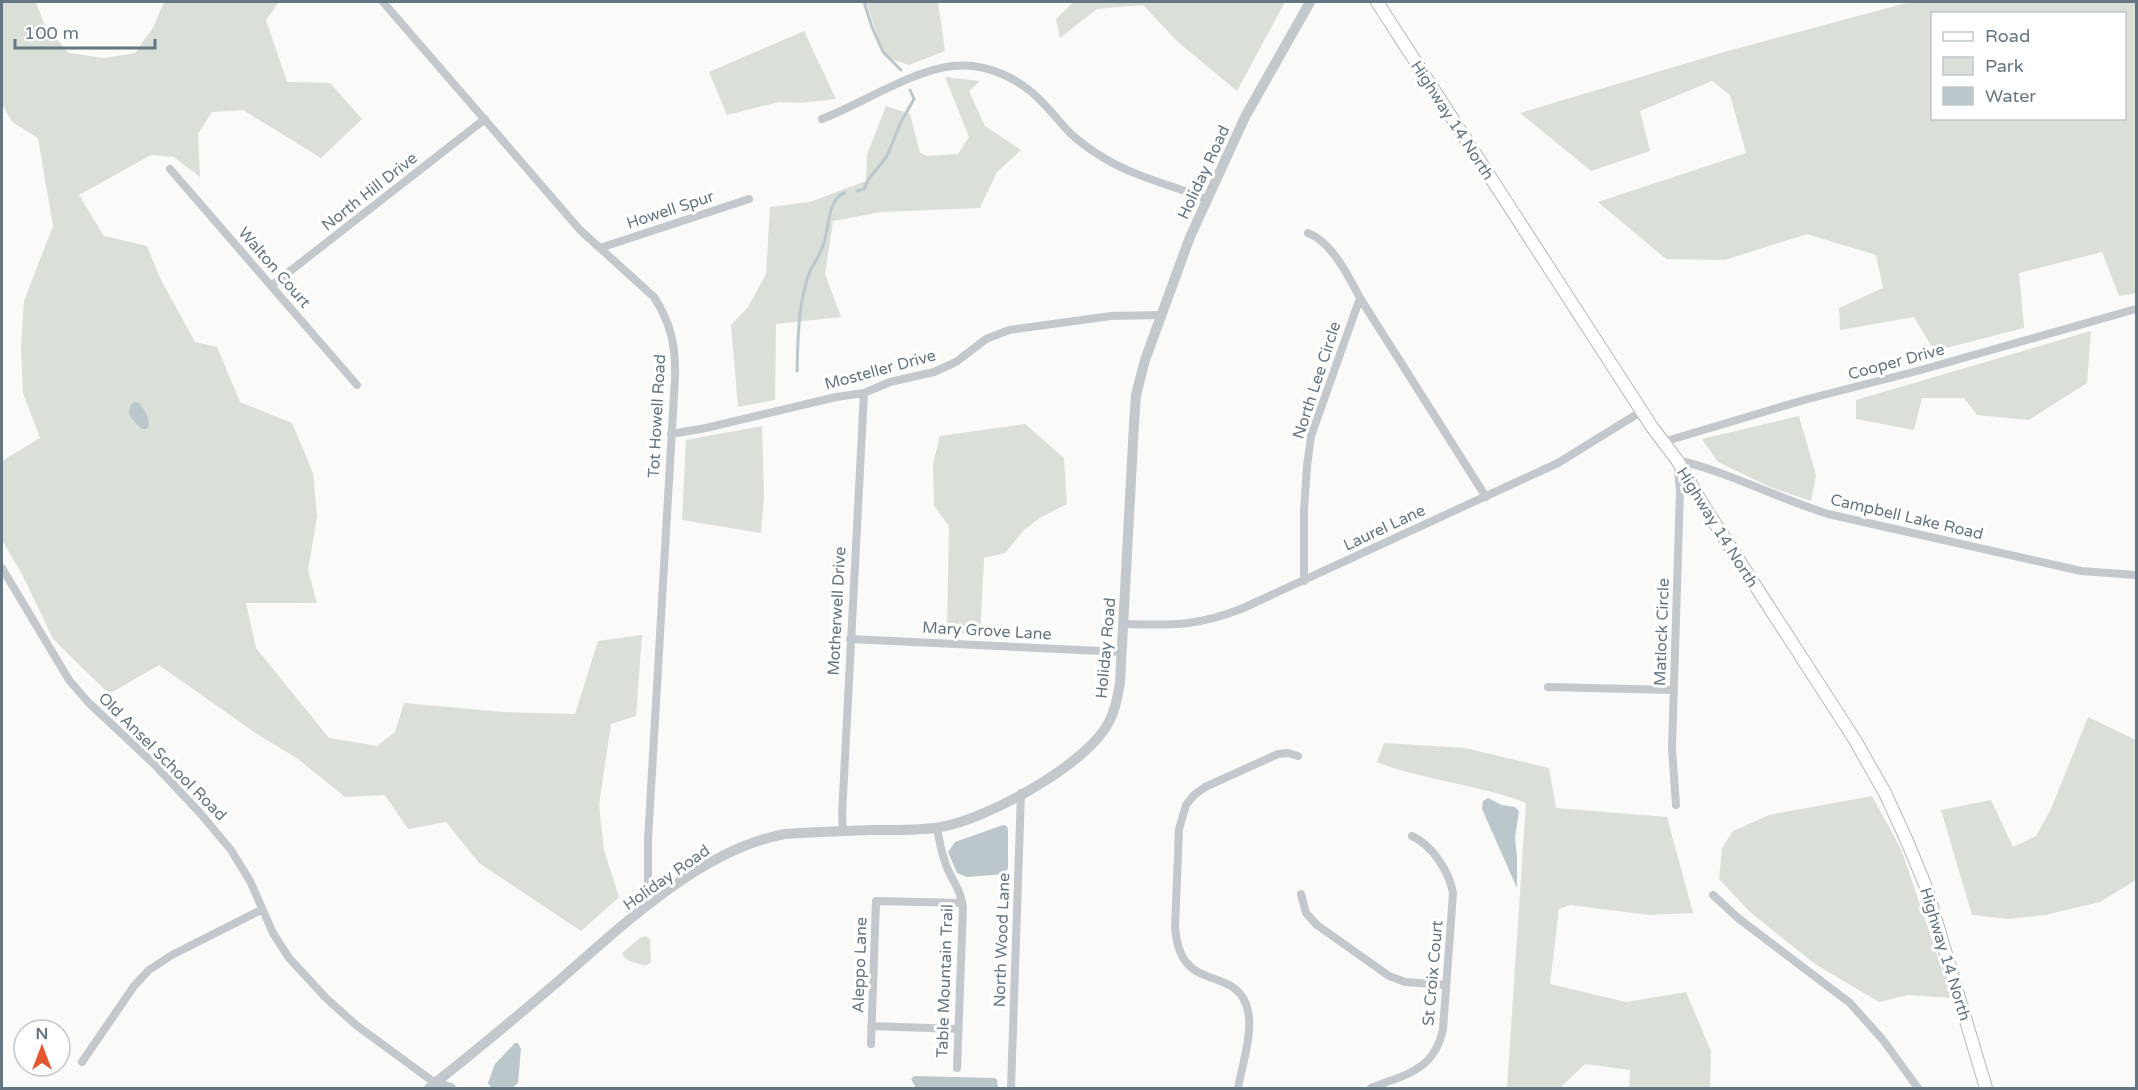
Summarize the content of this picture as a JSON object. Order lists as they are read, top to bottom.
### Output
{
  "streets": {
    "main road": ["Highway 14 North"],
    "street": [
      "Holiday Road",
      "North Hill Drive",
      "Howell Spur",
      "Walton Court",
      "Cooper Drive",
      "Mosteller Drive",
      "North Lee Circle",
      "Tot Howell Road",
      "Campbell Lake Road",
      "Laurel Lane",
      "Motherwell Drive",
      "Mary Grove Lane",
      "Matlock Circle",
      "Old Ansel School Road",
      "North Wood Lane",
      "Aleppo Lane",
      "St Croix Court",
      "Table Mountain Trail"
    ]
  },
  "crossings": [
    ["Highway 14 North", "Cooper Drive"],
    ["Highway 14 North", "Campbell Lake Road"],
    ["Highway 14 North", "Laurel Lane"],
    ["Highway 14 North", "Matlock Circle"],
    ["Holiday Road", "Mosteller Drive"],
    ["Holiday Road", "Tot Howell Road"],
    ["Holiday Road", "Laurel Lane"],
    ["Holiday Road", "Motherwell Drive"],
    ["Holiday Road", "Mary Grove Lane"],
    ["Holiday Road", "Old Ansel School Road"],
    ["Holiday Road", "North Wood Lane"],
    ["Holiday Road", "Table Mountain Trail"],
    ["North Hill Drive", "Walton Court"],
    ["North Hill Drive", "Tot Howell Road"],
    ["Howell Spur", "Tot Howell Road"],
    ["Mosteller Drive", "Tot Howell Road"],
    ["Mosteller Drive", "Motherwell Drive"],
    ["North Lee Circle", "Laurel Lane"],
    ["Campbell Lake Road", "Matlock Circle"],
    ["Motherwell Drive", "Mary Grove Lane"],
    ["Aleppo Lane", "Table Mountain Trail"]
  ],
  "legend": ["Road", "Park", "Water"],
  "scale_bar": "100 m",
  "north": "top"
}
